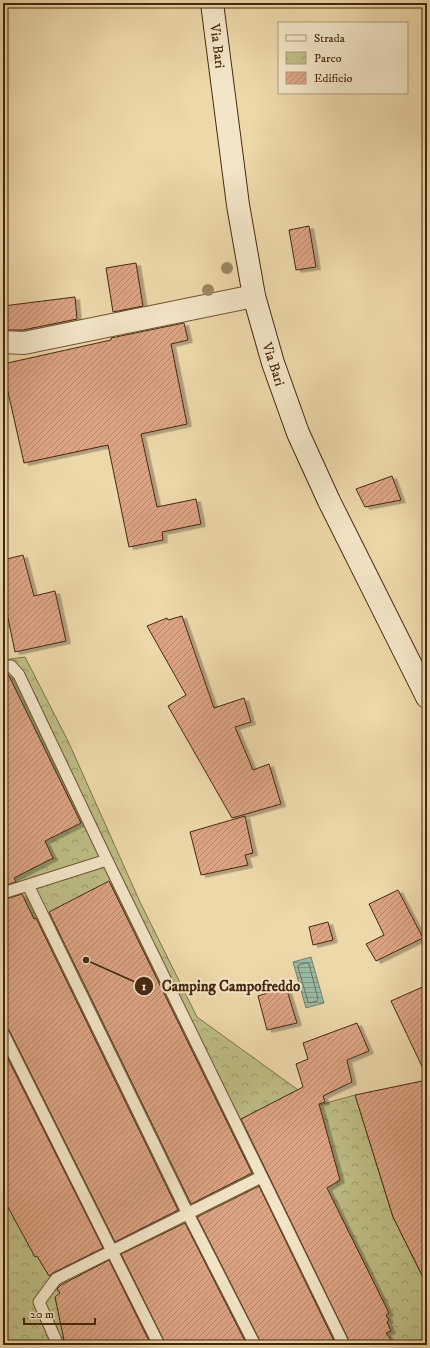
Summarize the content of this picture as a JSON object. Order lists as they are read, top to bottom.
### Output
{
  "streets": {
    "main road": ["Via Bari"]
  },
  "places": ["Camping Campofreddo"],
  "legend": ["Strada", "Parco", "Edificio"],
  "scale_bar": "20 m"
}
